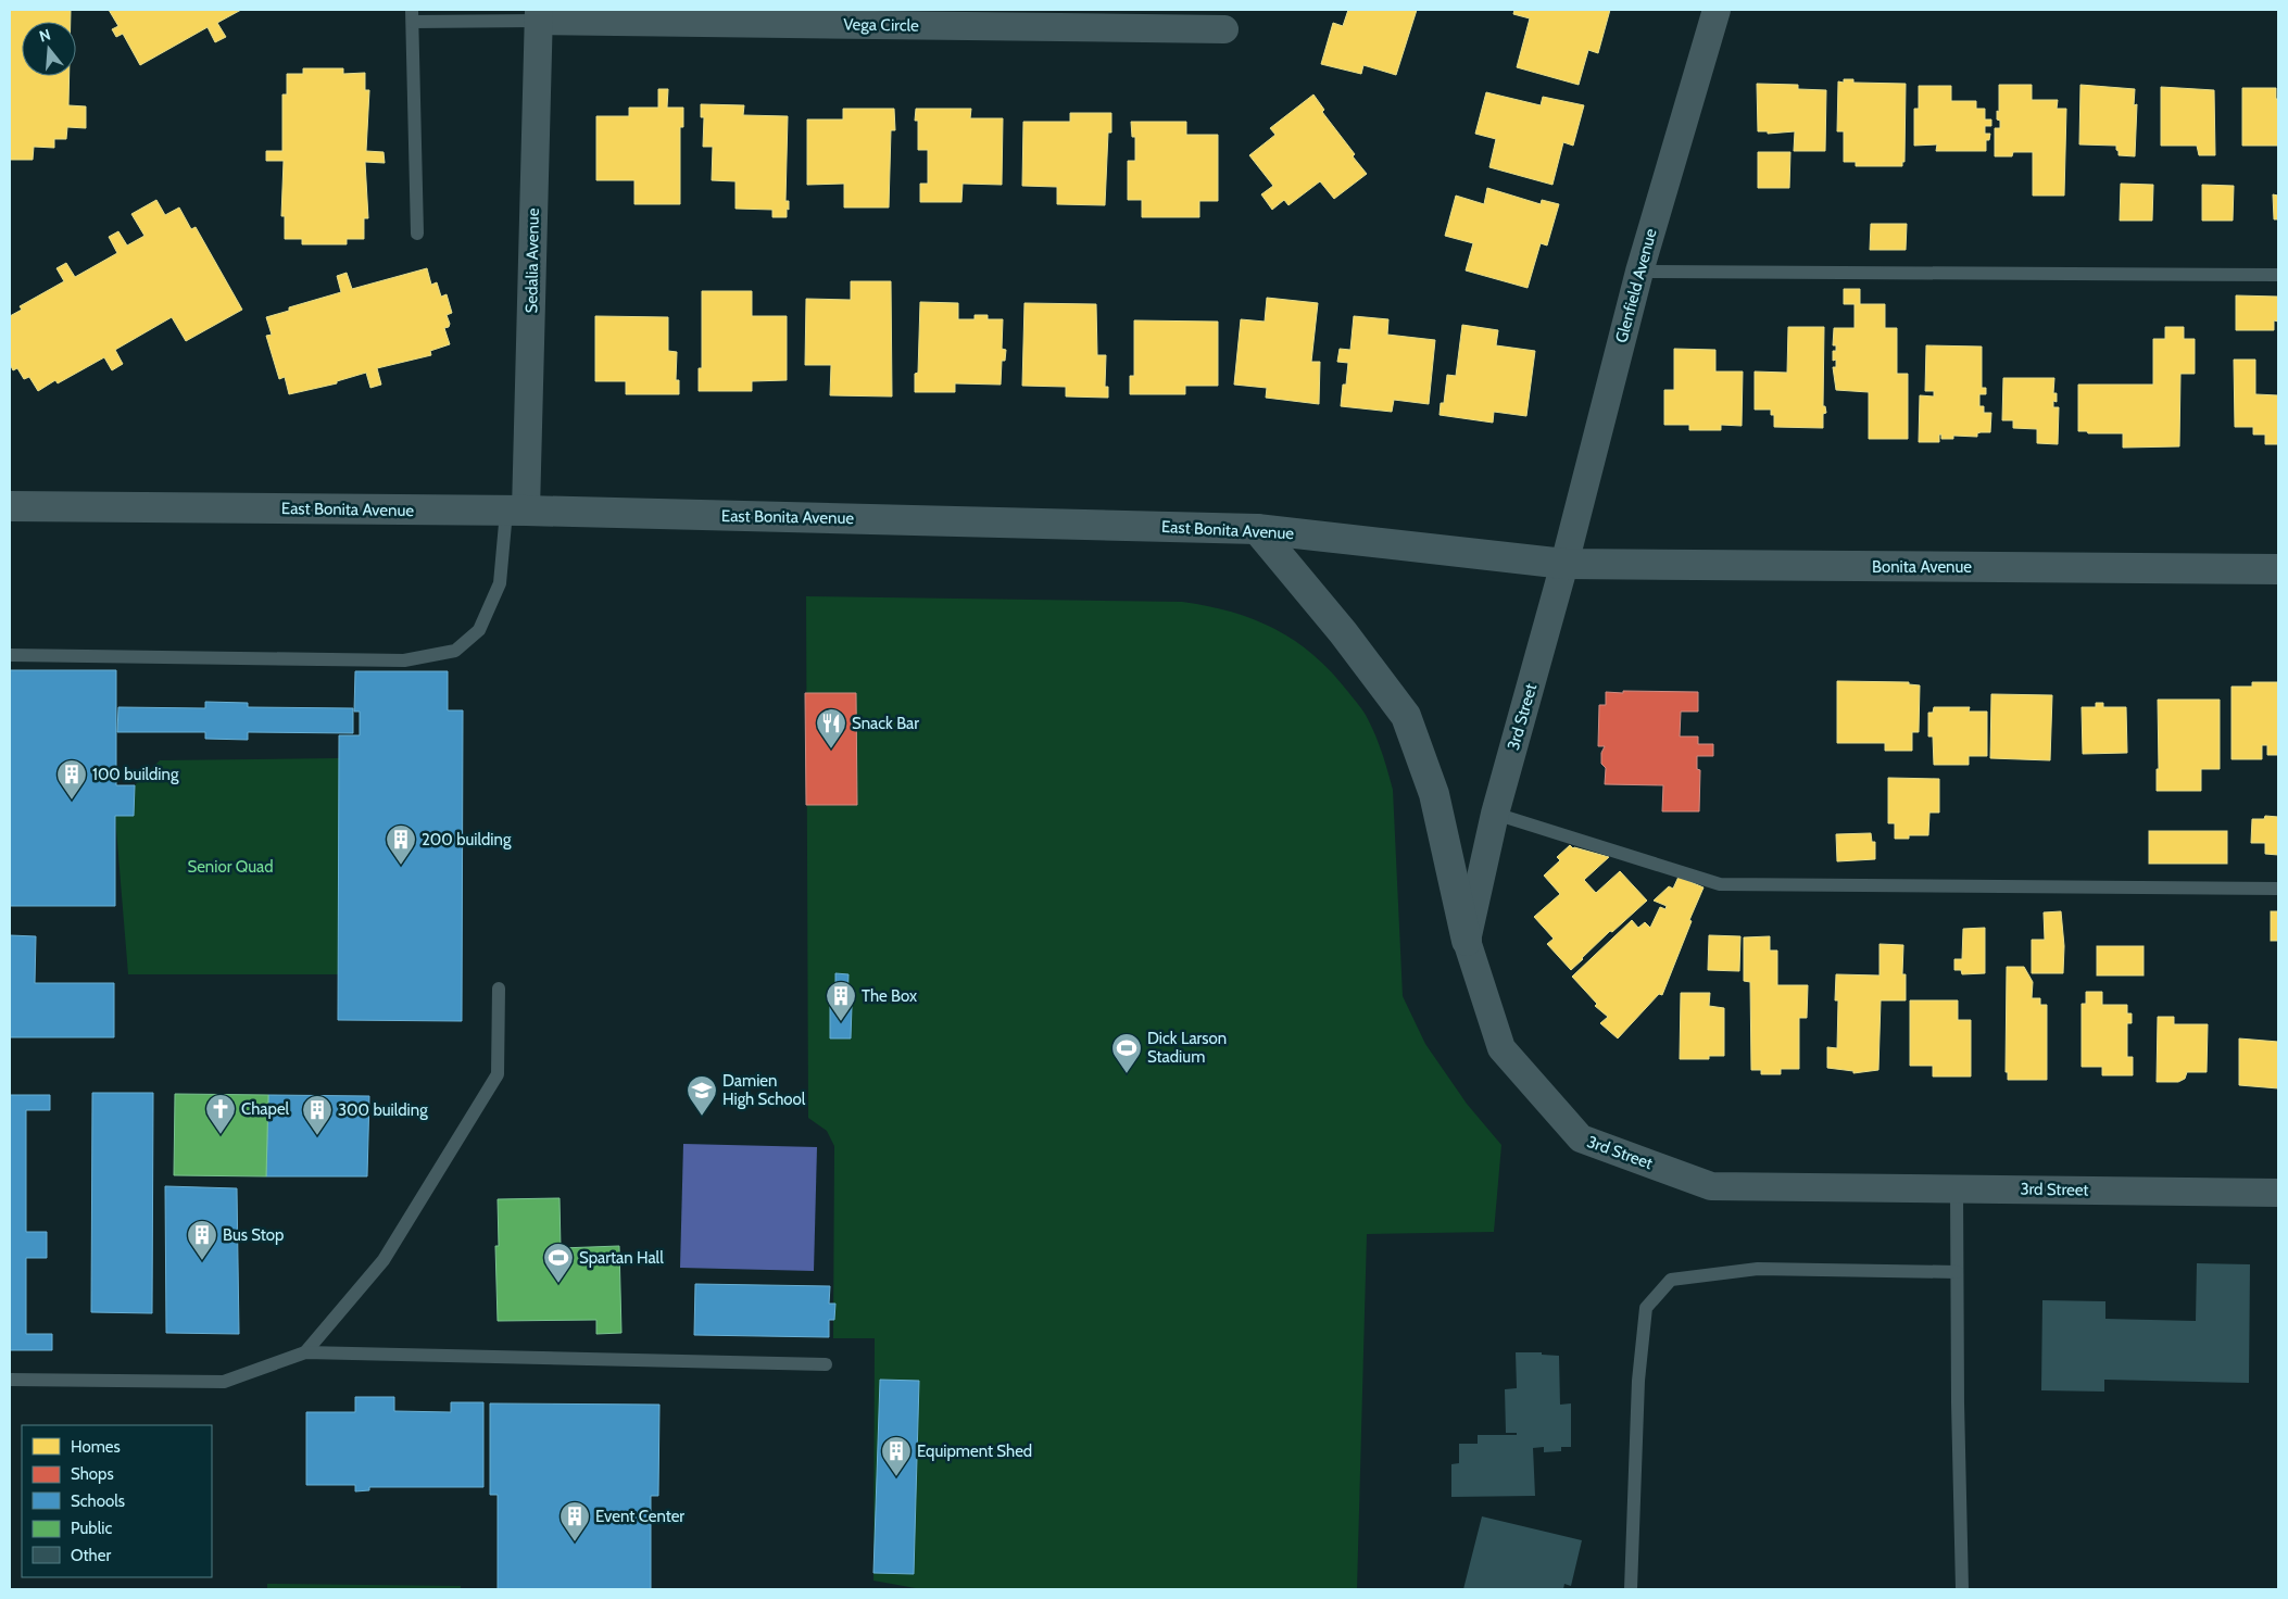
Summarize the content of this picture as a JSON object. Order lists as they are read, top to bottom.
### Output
{
  "streets": {
    "main road": ["East Bonita Avenue", "Bonita Avenue"],
    "street": [
      "Vega Circle",
      "Sedalia Avenue",
      "Glenfield Avenue",
      "3rd Street"
    ]
  },
  "crossings": [
    ["Vega Circle", "Sedalia Avenue"],
    ["Sedalia Avenue", "East Bonita Avenue"],
    ["Glenfield Avenue", "East Bonita Avenue"],
    ["Glenfield Avenue", "Bonita Avenue"],
    ["Glenfield Avenue", "3rd Street"],
    ["East Bonita Avenue", "Bonita Avenue"],
    ["East Bonita Avenue", "3rd Street"],
    ["Bonita Avenue", "3rd Street"]
  ],
  "parks": ["Senior Quad"],
  "places": {
    "restaurant": ["Snack Bar"],
    "building": [
      "100 building",
      "200 building",
      "The Box",
      "300 building",
      "Bus Stop",
      "Equipment Shed",
      "Event Center"
    ],
    "sports": ["Dick Larson Stadium", "Spartan Hall"],
    "school or university": ["Damien High School"],
    "church": ["Chapel"]
  },
  "legend": [
    "Homes",
    "Shops",
    "Schools",
    "Public",
    "Other"
  ],
  "north": "top"
}
